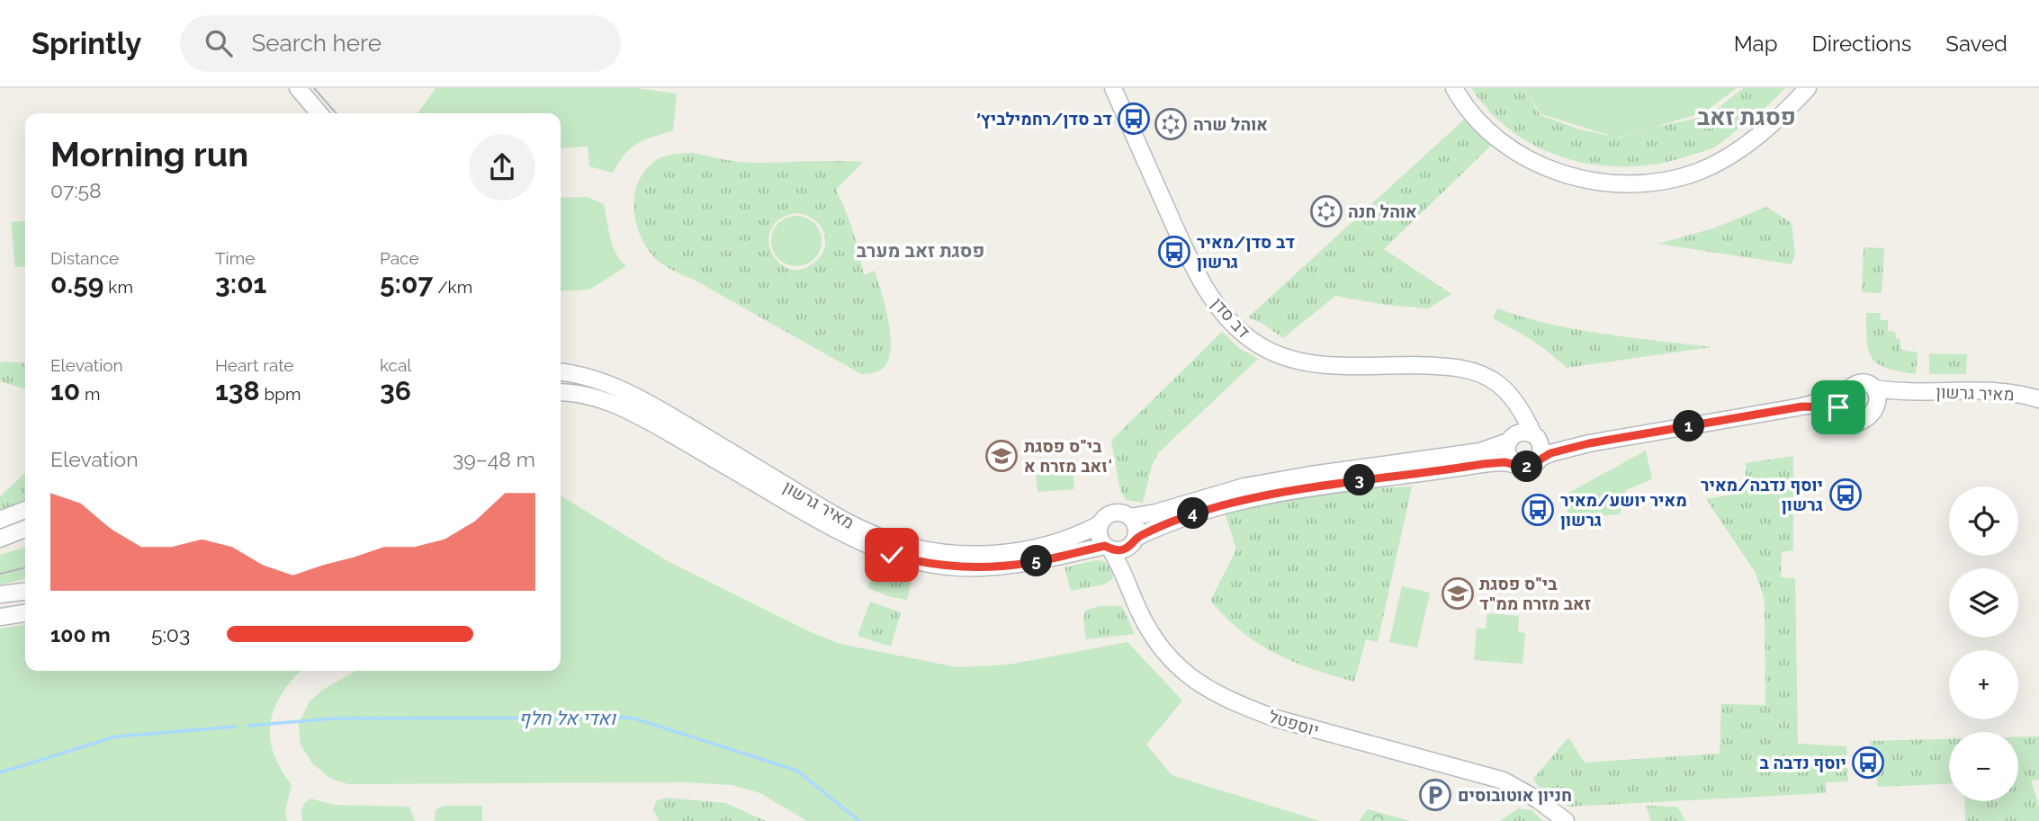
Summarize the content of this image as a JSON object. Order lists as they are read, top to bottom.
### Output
{
  "streets": {
    "street": ["דב סדן", "מאיר גרשון", "יוספטל"]
  },
  "crossings": [
    ["מאיר גרשון", "יוספטל"]
  ],
  "districts": ["פסגת זאב", "פסגת זאב מערב"],
  "water": ["ואדי אל חלף"],
  "places": {
    "bus stop": [
      "דב סדן/רחמילביץ׳",
      "דב סדן/מאיר גרשון",
      "יוסף נדבה/מאיר גרשון",
      "מאיר יושע/מאיר גרשון",
      "יוסף נדבה ב"
    ],
    "synagogue": ["אוהל שרה", "אוהל חנה"],
    "school or university": ["בי\"ס פסגת זאב מזרח א'", "בי\"ס פסגת זאב מזרח ממ\"ד"],
    "parking": ["חניון אוטובוסים"]
  },
  "page": {
    "header": "Sprintly",
    "search": "Search here",
    "nav": ["Map", "Directions", "Saved"],
    "heading": ["Morning run", "07:58"],
    "stats": [
      ["Distance", "0.59 km"],
      ["Time", "3:01"],
      ["Pace", "5:07 /km"],
      ["Elevation", "10 m"],
      ["Heart rate", "138 bpm"],
      ["kcal", "36"]
    ],
    "pins": [
      "1",
      "2",
      "3",
      "4",
      "5"
    ],
    "chart": ["Elevation", "39–48 m"],
    "map_buttons": ["+", "−"],
    "list": [
      {
        "name": "100 m",
        "note": "5:03"
      }
    ]
  }
}
